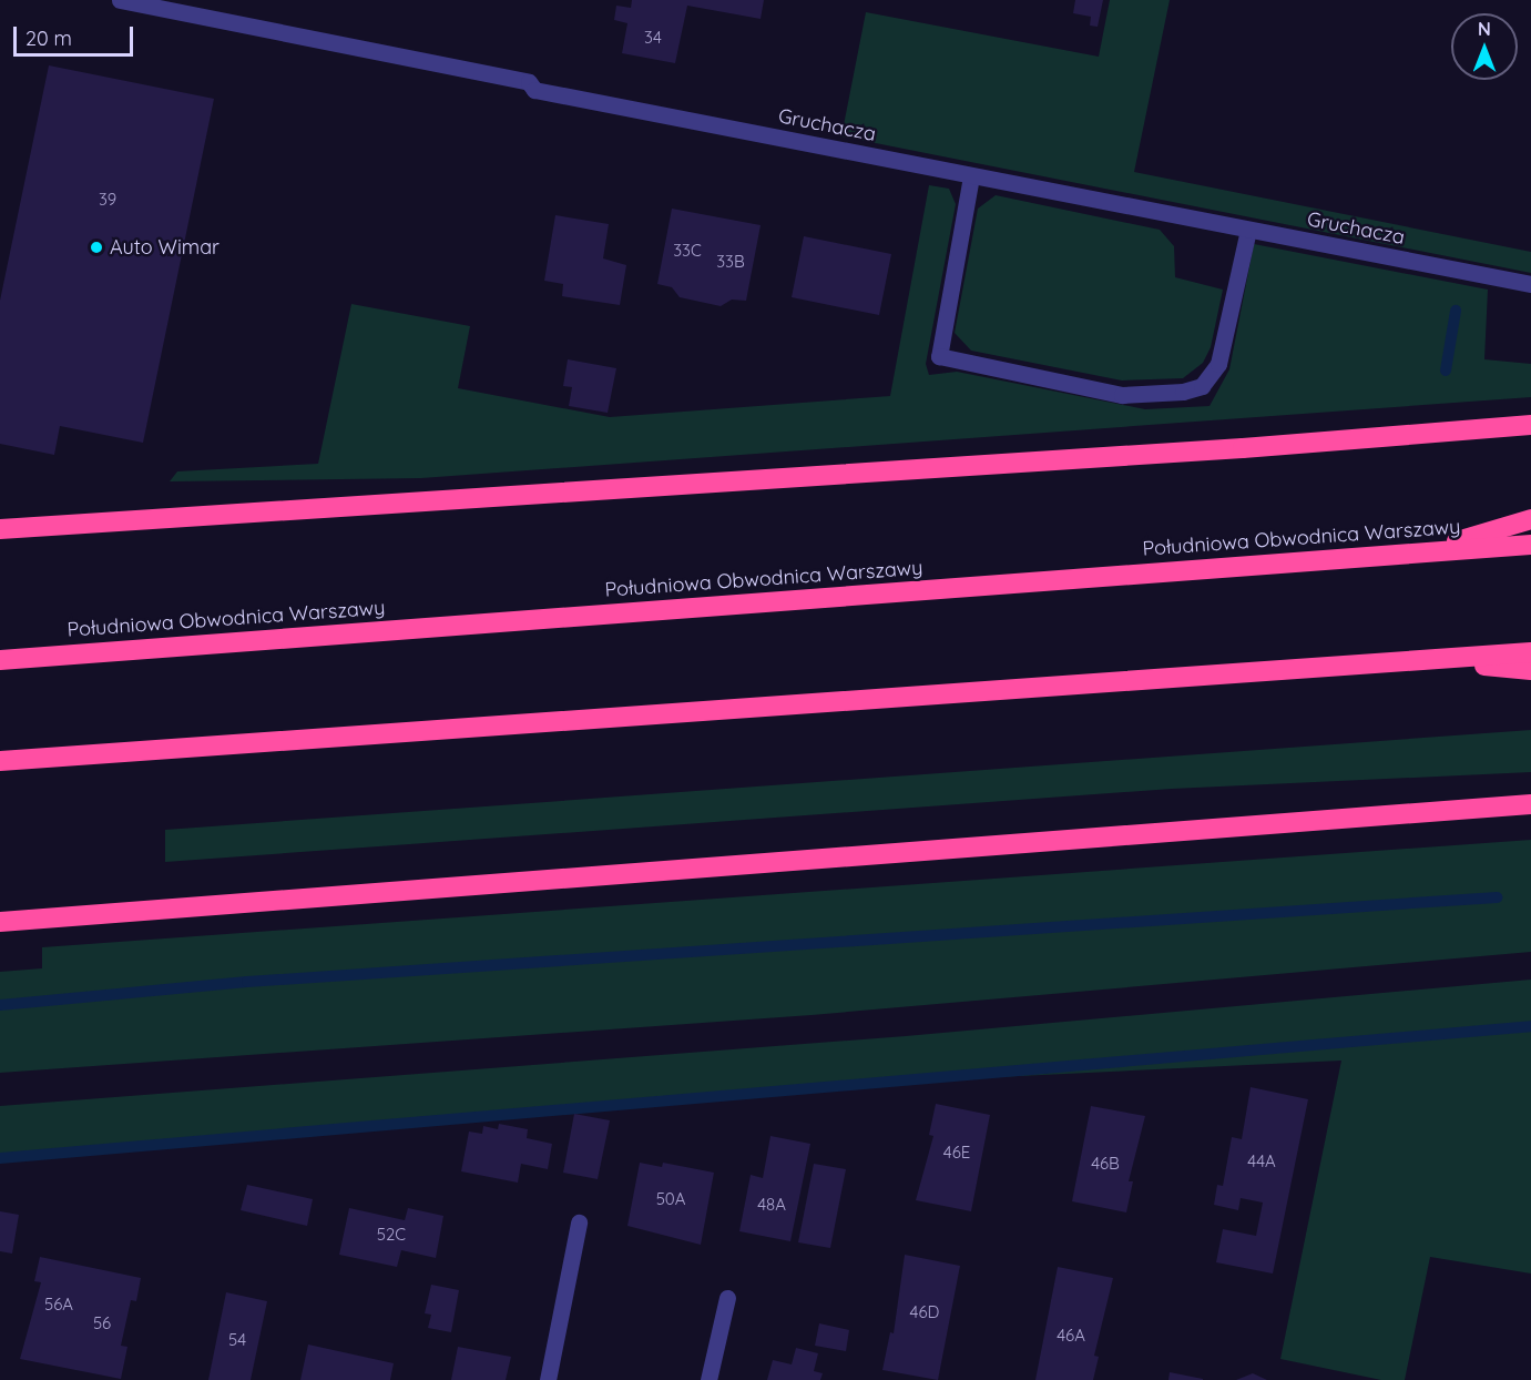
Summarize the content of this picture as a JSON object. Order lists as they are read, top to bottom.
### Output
{
  "streets": {
    "highway": ["Południowa Obwodnica Warszawy"],
    "street": ["Gruchacza"]
  },
  "places": ["Auto Wimar"],
  "house_numbers": [
    "34",
    "39",
    "33C",
    "33B",
    "46E",
    "44A",
    "46B",
    "50A",
    "48A",
    "52C",
    "56A",
    "46D",
    "56",
    "46A",
    "54"
  ],
  "scale_bar": "20 m",
  "north": "top"
}
